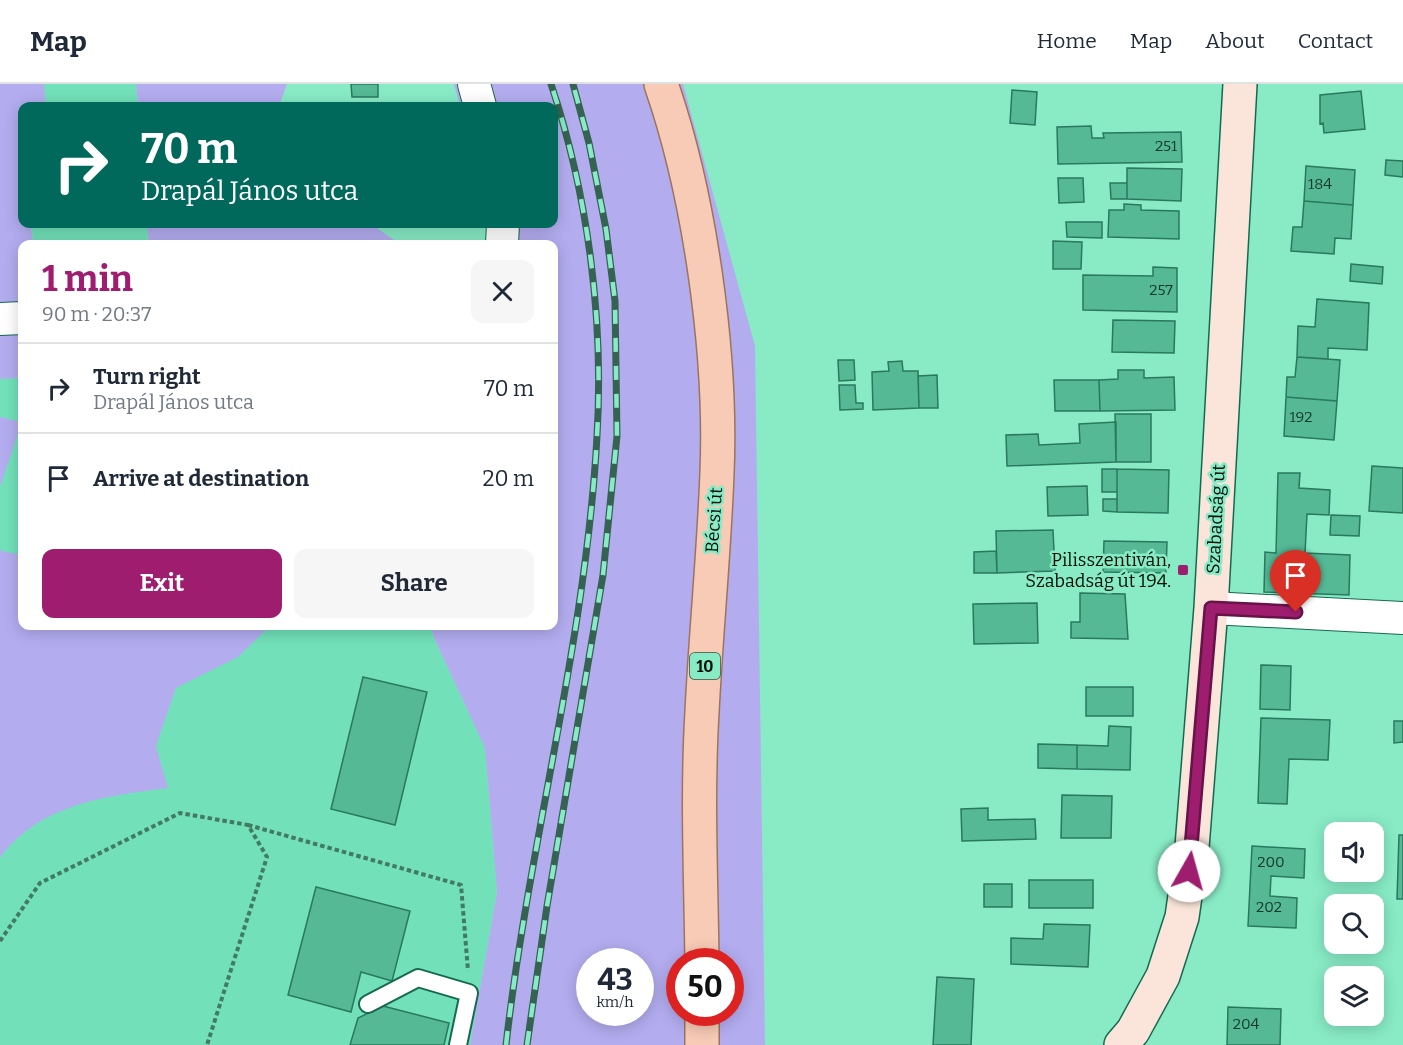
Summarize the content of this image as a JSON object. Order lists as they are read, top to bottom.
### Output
{
  "streets": {
    "main road": ["Szabadság út", "Bécsi út", "10"]
  },
  "places": {
    "transit": ["Pilisszentiván, Szabadság út 194."]
  },
  "house_numbers": [
    "251",
    "184",
    "257",
    "192",
    "200",
    "202",
    "204"
  ],
  "page": {
    "header": "Map",
    "nav": [
      "Home",
      "Map",
      "About",
      "Contact"
    ],
    "turn": ["70 m", "Drapál János utca"],
    "heading": ["1 min", "90 m · 20:37"],
    "list": [
      {
        "name": "Turn right",
        "note": "Drapál János utca",
        "value": "70 m"
      },
      {
        "name": "Arrive at destination",
        "value": "20 m"
      }
    ],
    "buttons": ["Exit", "Share"],
    "speed": "43 km/h",
    "limit": "50"
  }
}
